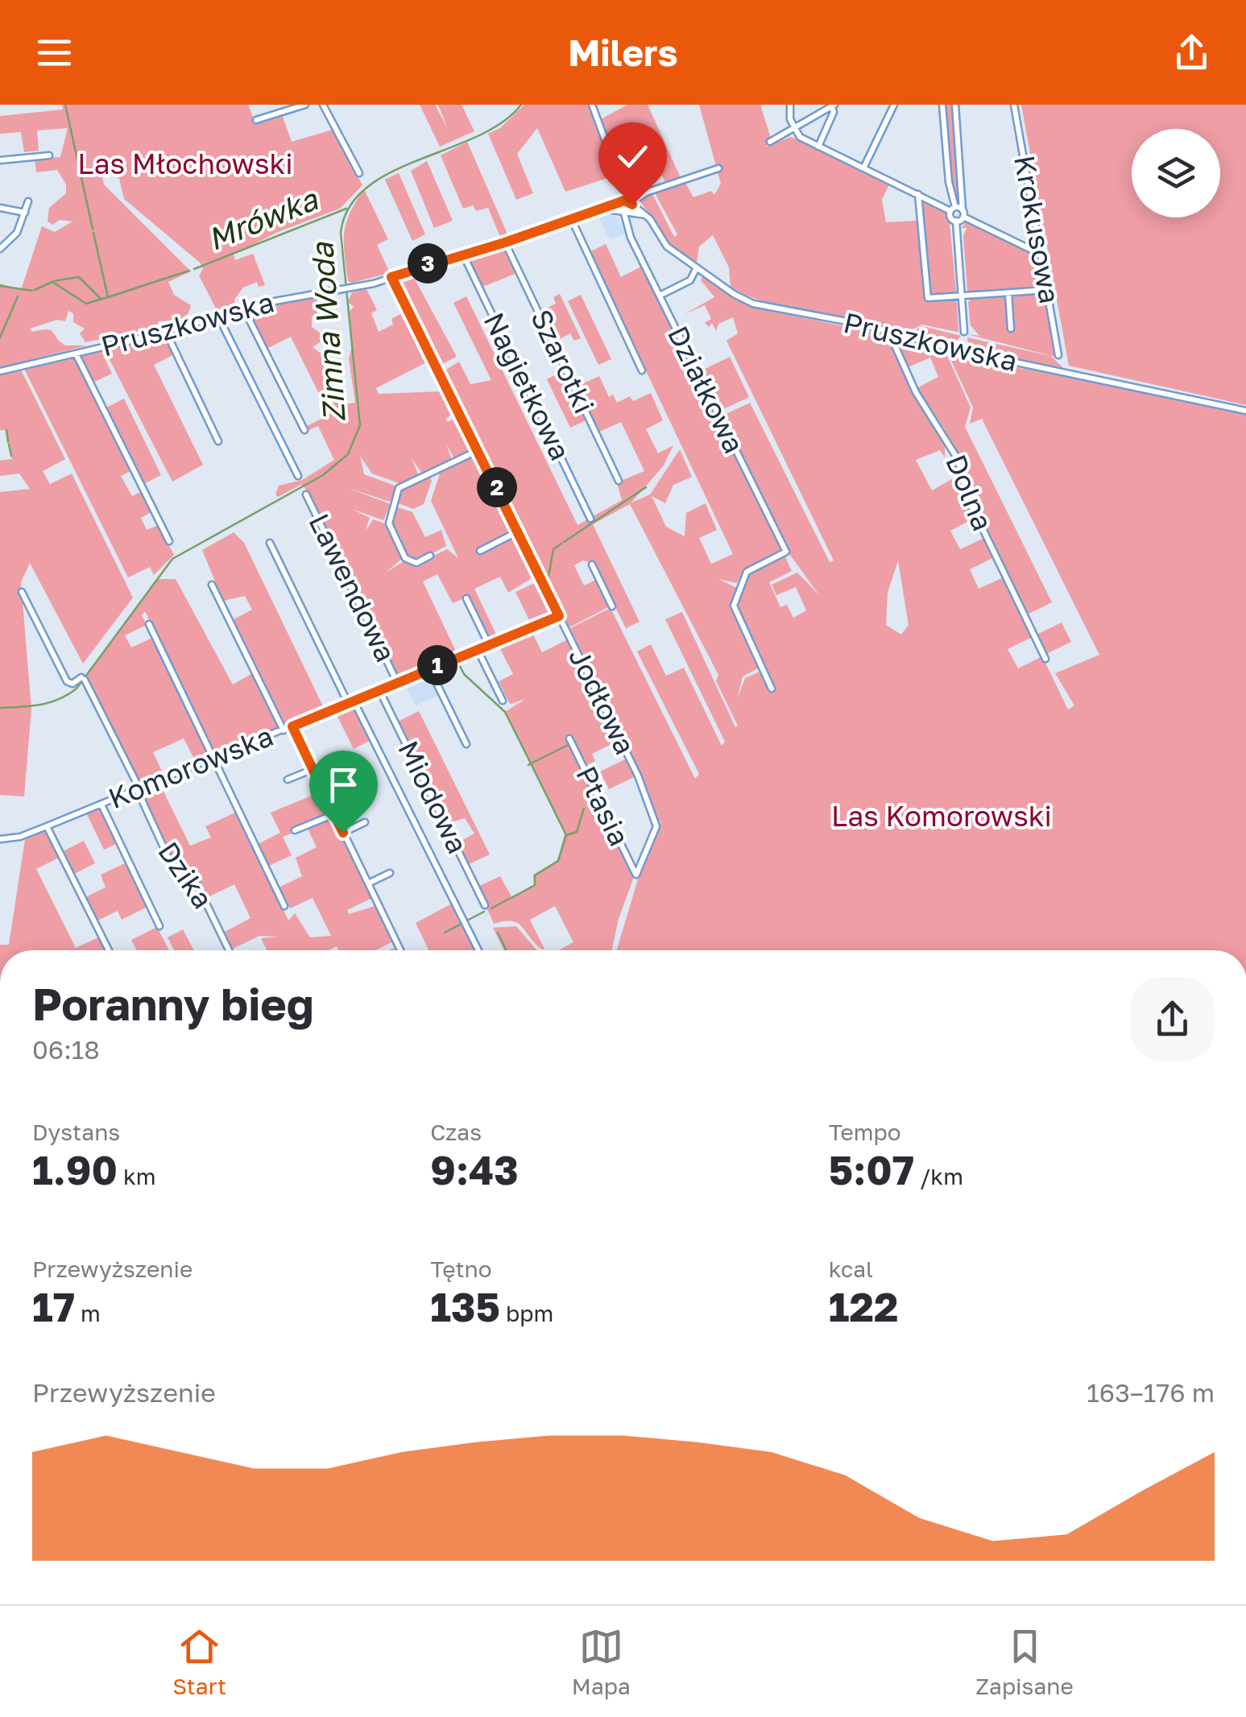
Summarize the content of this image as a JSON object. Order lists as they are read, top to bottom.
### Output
{
  "streets": {
    "street": [
      "Krokusowa",
      "Pruszkowska",
      "Szarotki",
      "Nagietkowa",
      "Działkowa",
      "Dolna",
      "Lawendowa",
      "Jodłowa",
      "Komorowska",
      "Miodowa",
      "Ptasia",
      "Dzika"
    ]
  },
  "crossings": [
    ["Pruszkowska", "Szarotki"],
    ["Pruszkowska", "Nagietkowa"],
    ["Pruszkowska", "Działkowa"],
    ["Pruszkowska", "Dolna"],
    ["Pruszkowska", "Jodłowa"],
    ["Lawendowa", "Komorowska"],
    ["Jodłowa", "Komorowska"],
    ["Jodłowa", "Ptasia"],
    ["Komorowska", "Miodowa"],
    ["Komorowska", "Dzika"]
  ],
  "water": ["Mrówka", "Zimna Woda"],
  "parks": ["Las Młochowski", "Las Komorowski"],
  "page": {
    "header": "Milers",
    "pins": ["3", "2", "1"],
    "heading": ["Poranny bieg", "06:18"],
    "stats": [
      ["Dystans", "1.90 km"],
      ["Czas", "9:43"],
      ["Tempo", "5:07 /km"],
      ["Przewyższenie", "17 m"],
      ["Tętno", "135 bpm"],
      ["kcal", "122"]
    ],
    "chart": ["Przewyższenie", "163–176 m"],
    "tabs": ["Start", "Mapa", "Zapisane"]
  }
}
